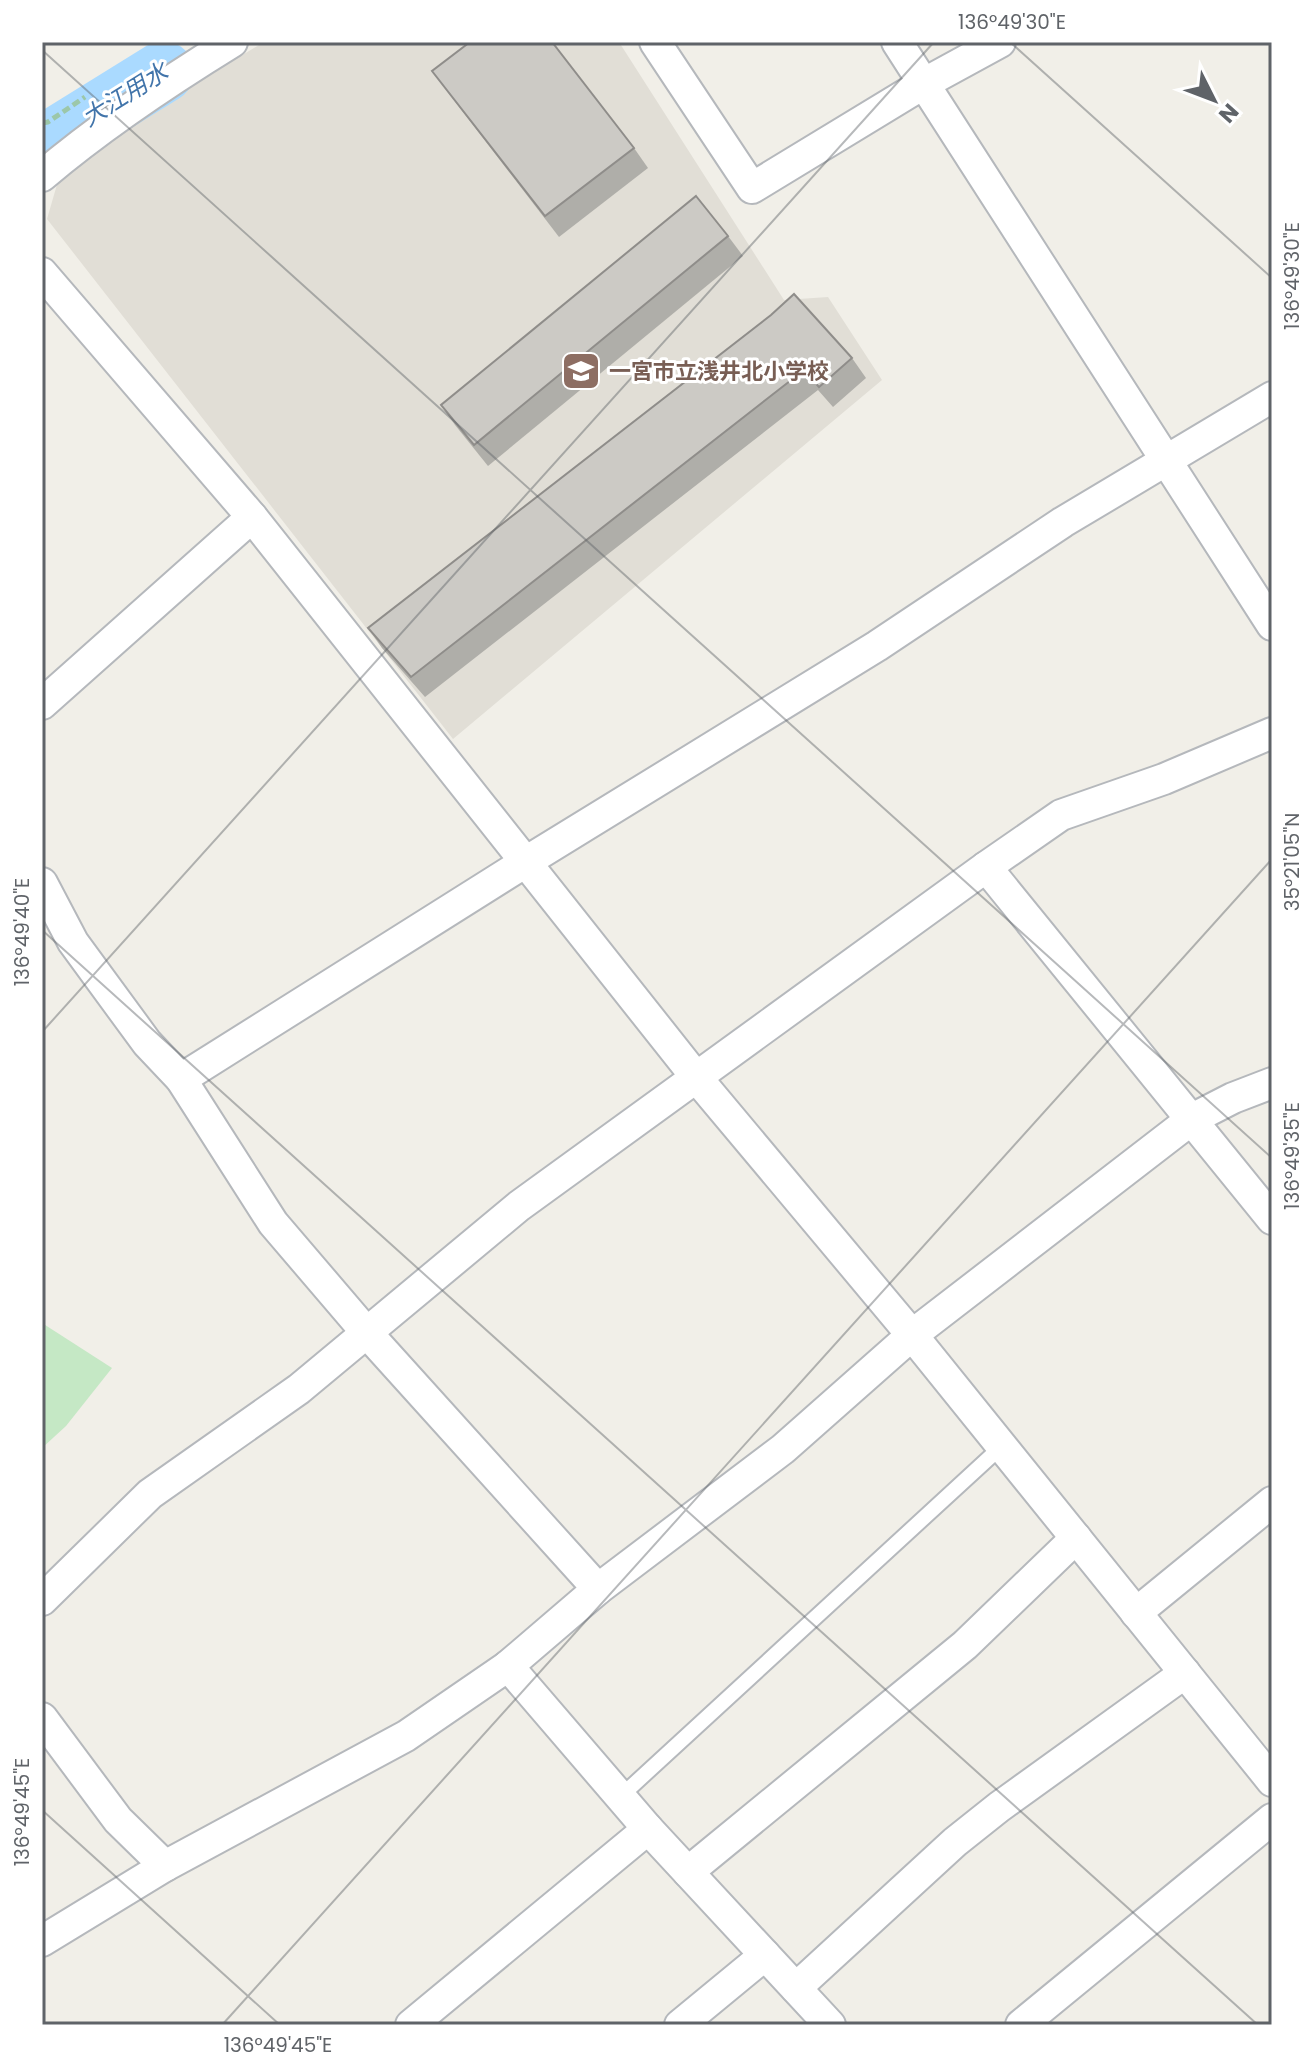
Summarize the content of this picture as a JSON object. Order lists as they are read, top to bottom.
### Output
{
  "water": ["大江用水"],
  "places": {
    "school or university": ["一宮市立浅井北小学校"]
  },
  "north": "bottom right",
  "coordinates": [
    "136°49'30\"E",
    "35°21'05\"N",
    "136°49'40\"E",
    "136°49'35\"E",
    "136°49'45\"E"
  ]
}
